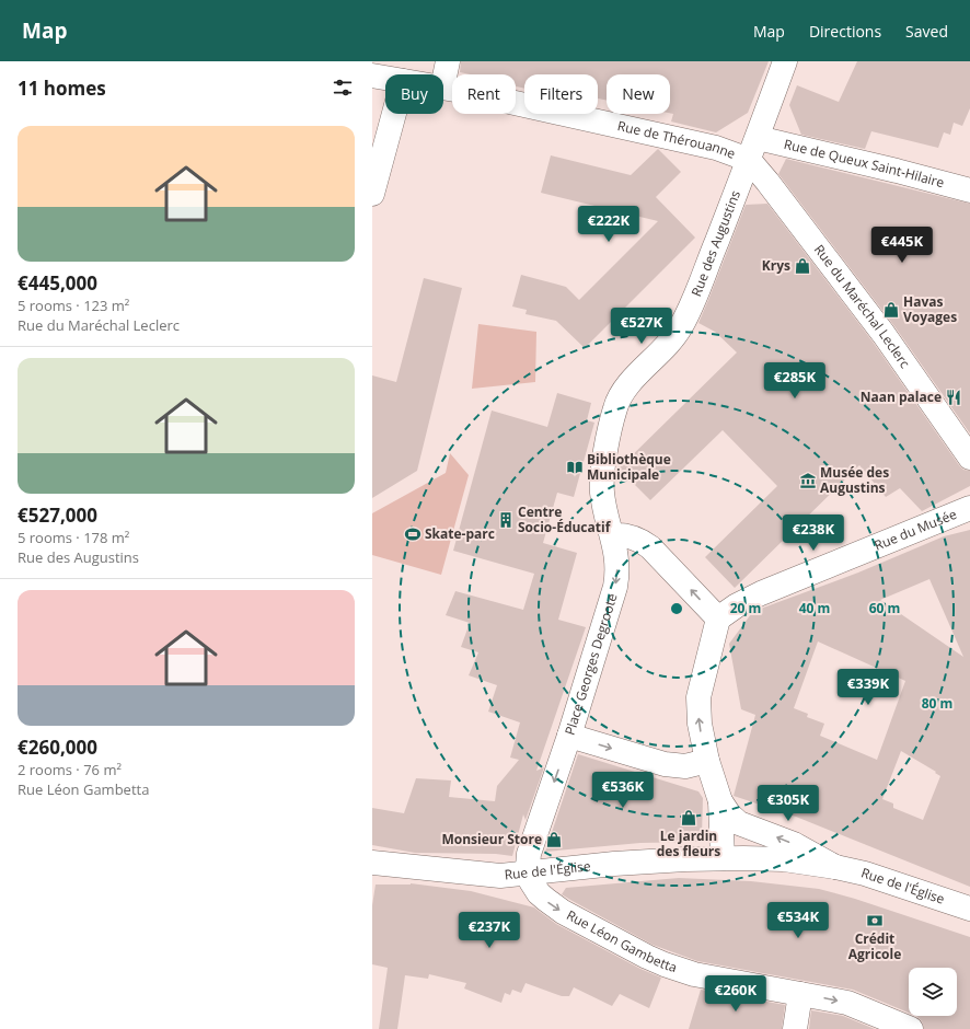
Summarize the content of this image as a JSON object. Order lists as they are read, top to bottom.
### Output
{
  "streets": {
    "street": [
      "Rue de Thérouanne",
      "Rue de Queux Saint-Hilaire",
      "Rue des Augustins",
      "Rue du Maréchal Leclerc",
      "Rue du Musée",
      "Place Georges Degroote",
      "Rue de l'Église",
      "Rue Léon Gambetta"
    ]
  },
  "crossings": [
    ["Rue de Thérouanne", "Rue des Augustins"],
    ["Rue de Thérouanne", "Rue du Maréchal Leclerc"],
    ["Rue de Queux Saint-Hilaire", "Rue des Augustins"],
    ["Rue des Augustins", "Rue du Maréchal Leclerc"],
    ["Rue des Augustins", "Place Georges Degroote"],
    ["Place Georges Degroote", "Rue de l'Église"],
    ["Rue de l'Église", "Rue Léon Gambetta"]
  ],
  "one_way": ["Rue Léon Gambetta"],
  "places": {
    "shop": [
      "Krys",
      "Havas Voyages",
      "Le jardin des fleurs",
      "Monsieur Store"
    ],
    "restaurant": ["Naan palace"],
    "library": ["Bibliothèque Municipale"],
    "museum": ["Musée des Augustins"],
    "building": ["Centre Socio-Éducatif"],
    "sports": ["Skate-parc"],
    "bank": ["Crédit Agricole"]
  },
  "page": {
    "header": "Map",
    "nav": ["Map", "Directions", "Saved"],
    "heading": "11 homes",
    "chip": [
      "Buy",
      "Rent",
      "Filters",
      "New"
    ],
    "list": [
      {
        "name": "€445,000",
        "note": "5 rooms · 123 m² · Rue du Maréchal Leclerc"
      },
      {
        "name": "€527,000",
        "note": "5 rooms · 178 m² · Rue des Augustins"
      },
      {
        "name": "€260,000",
        "note": "2 rooms · 76 m² · Rue Léon Gambetta"
      }
    ],
    "price": [
      "€222K",
      "€445K",
      "€527K",
      "€285K",
      "€238K",
      "€339K",
      "€536K",
      "€305K",
      "€534K",
      "€237K",
      "€260K"
    ]
  },
  "rings": [
    "20 m",
    "40 m",
    "60 m",
    "80 m"
  ]
}
